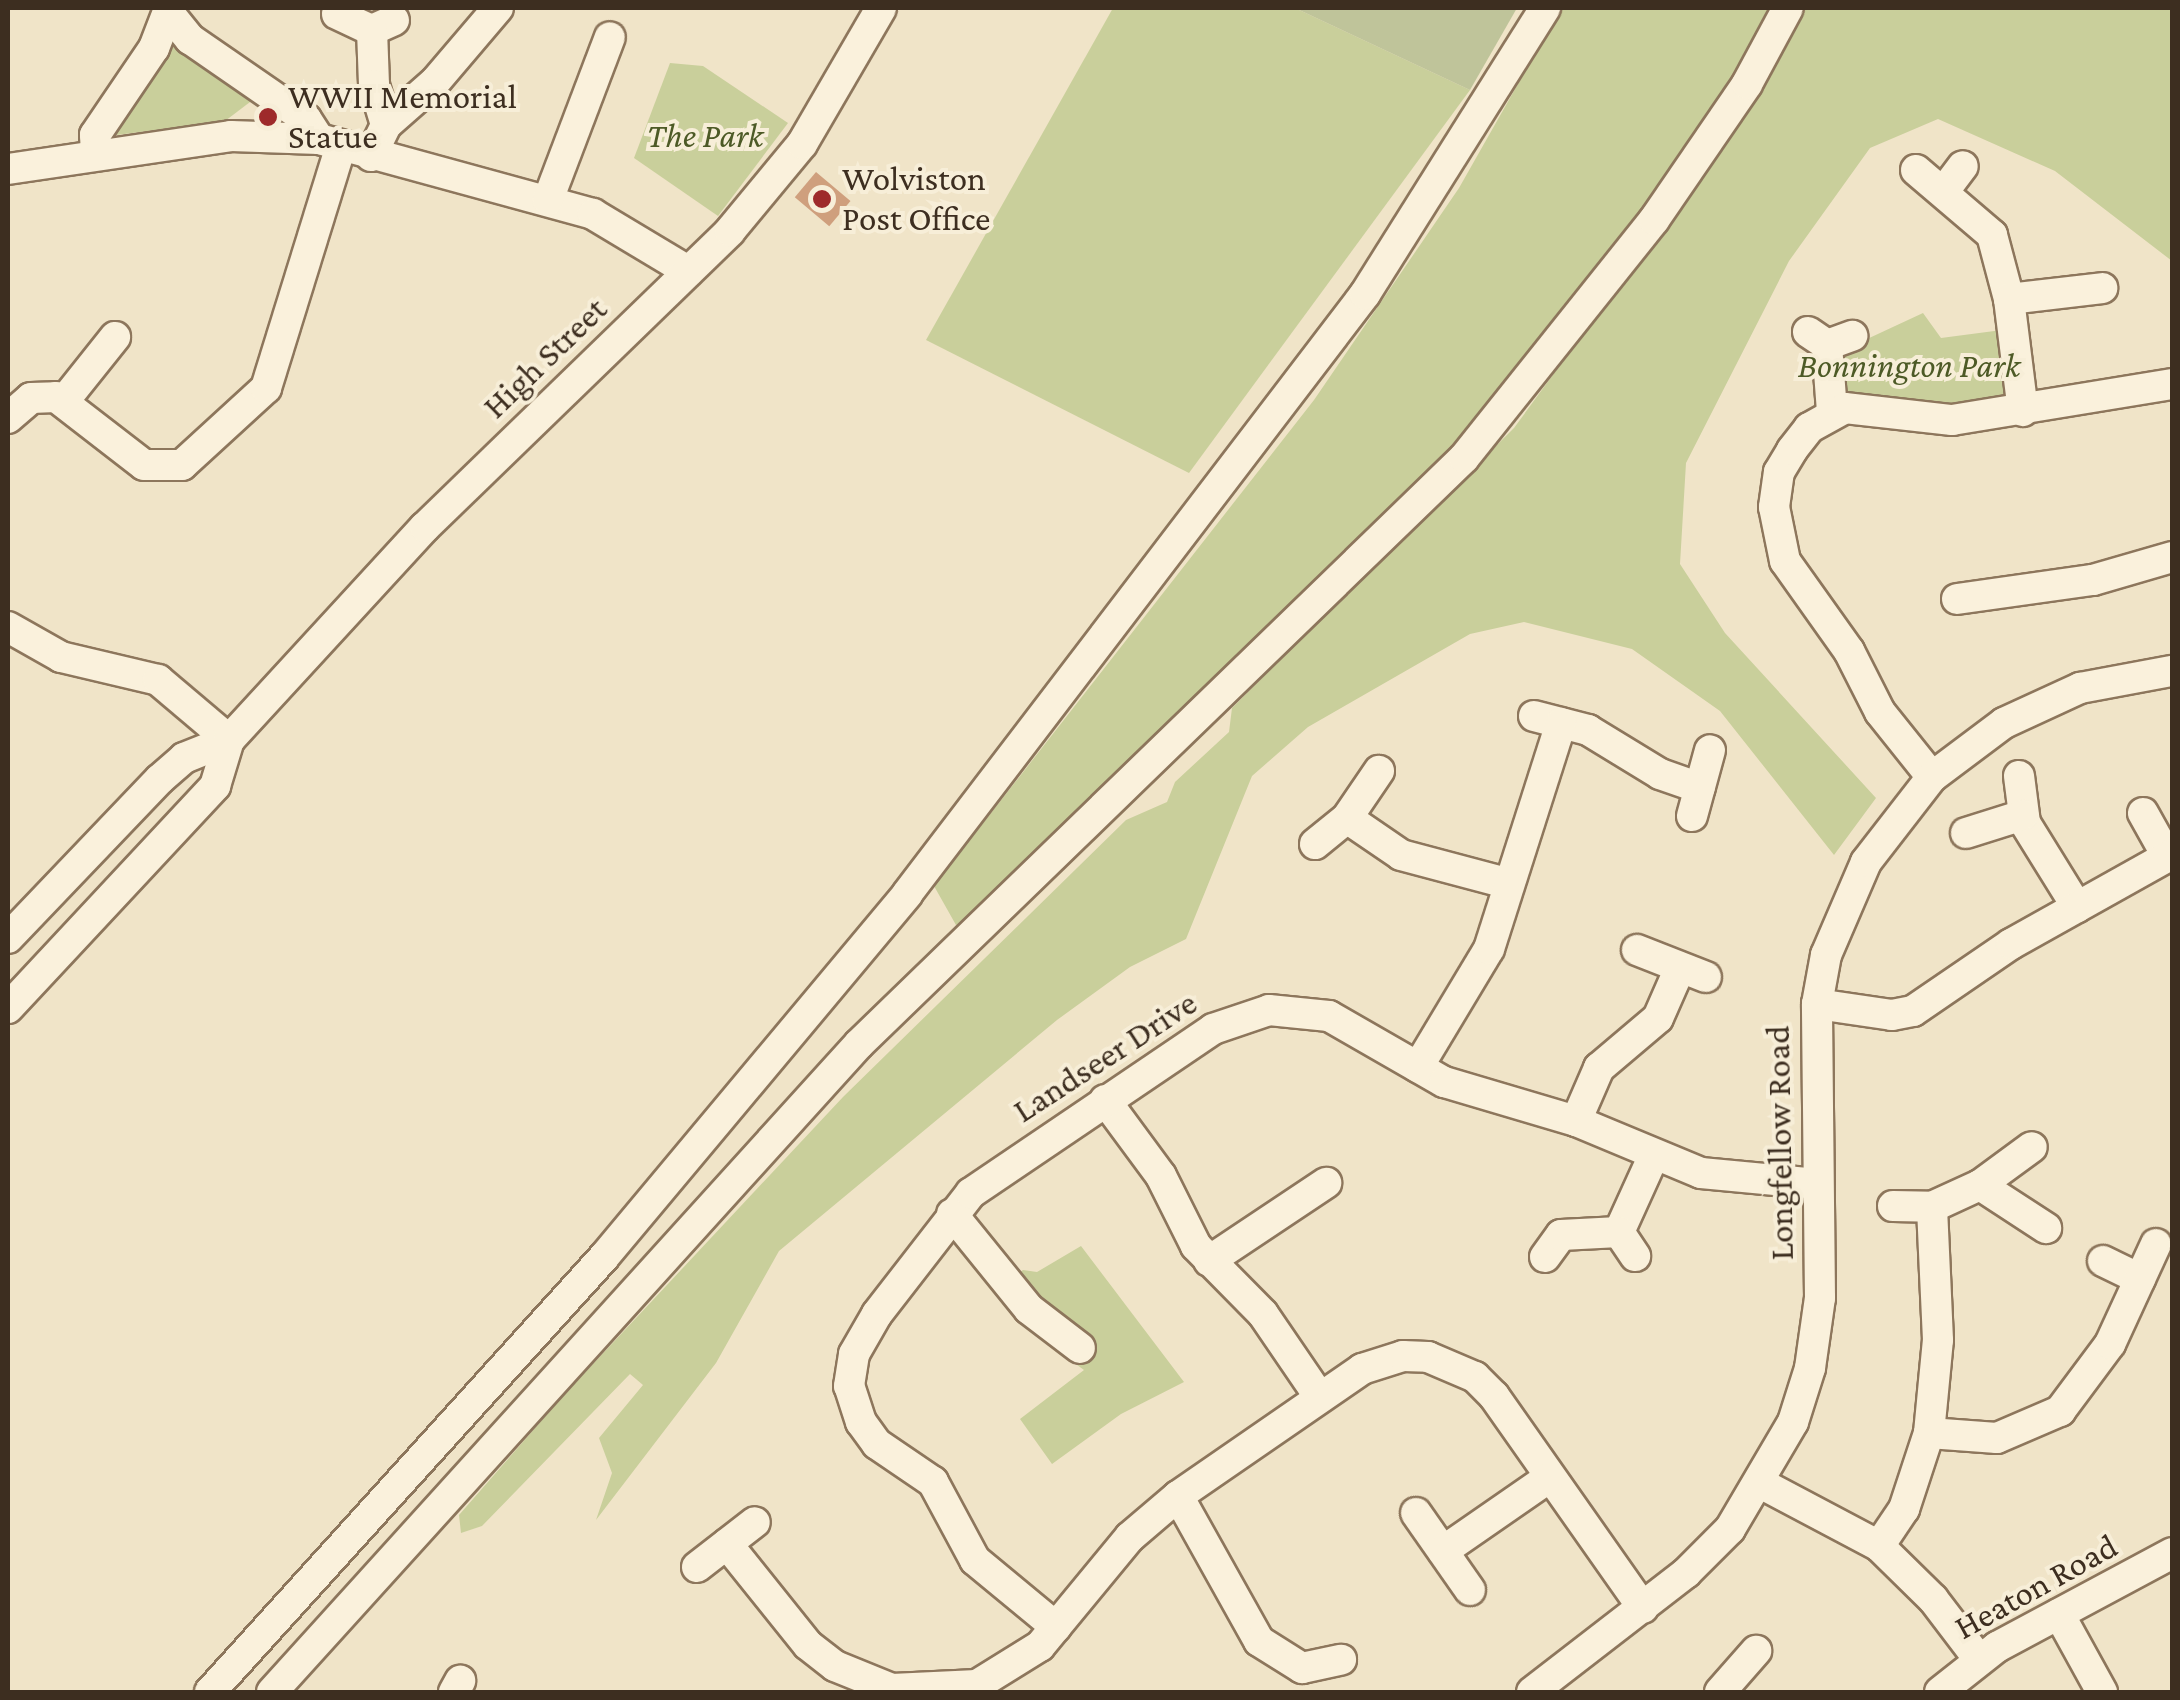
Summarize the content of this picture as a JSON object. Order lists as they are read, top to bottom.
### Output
{
  "streets": {
    "street": [
      "High Street",
      "Landseer Drive",
      "Longfellow Road",
      "Heaton Road"
    ]
  },
  "crossings": [
    ["Landseer Drive", "Longfellow Road"]
  ],
  "parks": ["The Park", "Bonnington Park"],
  "places": ["WWII Memorial Statue", "Wolviston Post Office"]
}
